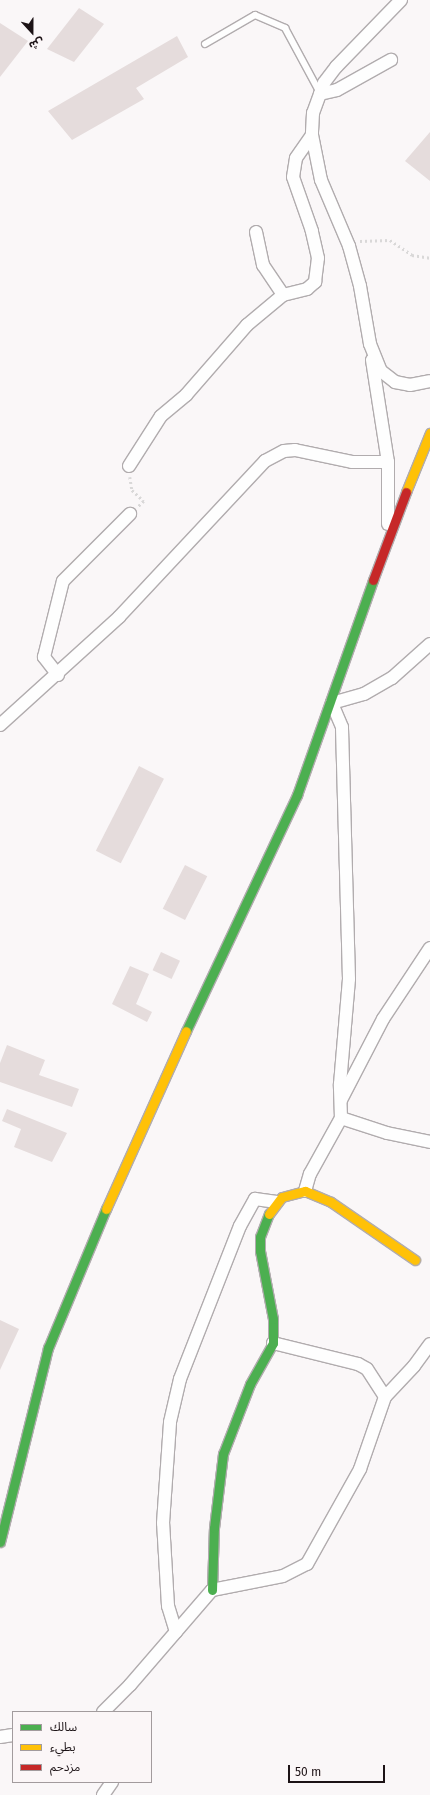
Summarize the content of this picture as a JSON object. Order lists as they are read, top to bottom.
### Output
{
  "legend": ["سالك", "بطيء", "مزدحم"],
  "scale_bar": "50 m",
  "north": "bottom"
}
